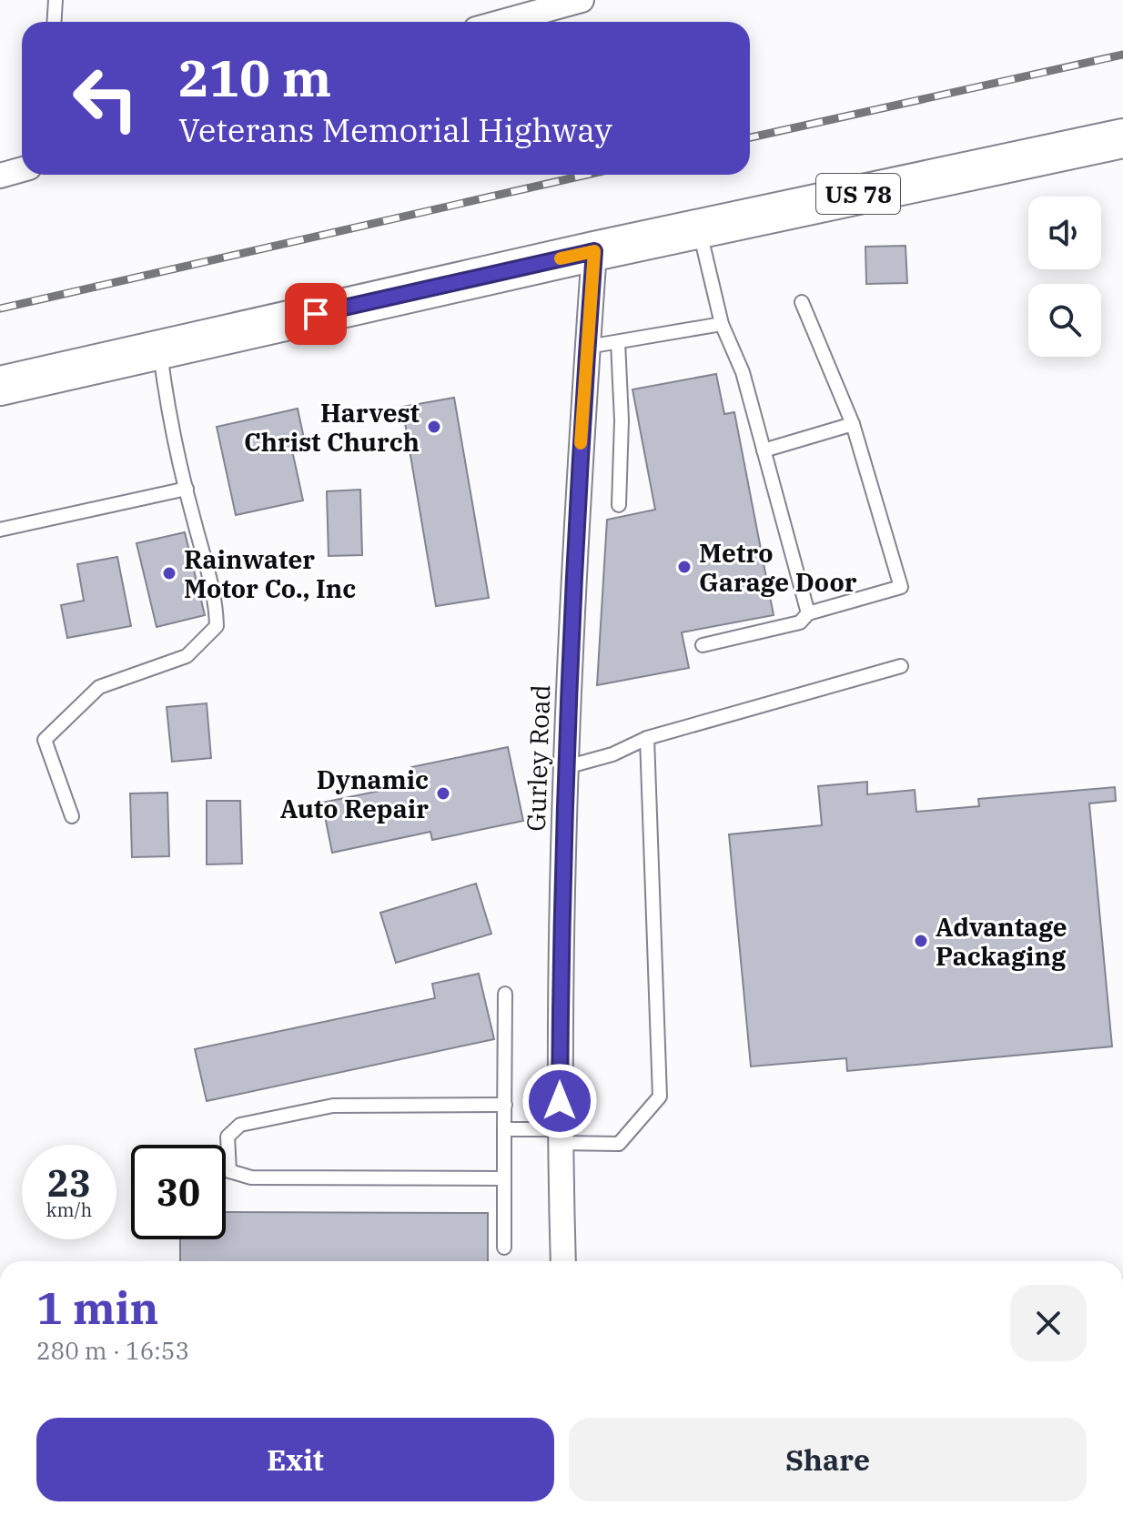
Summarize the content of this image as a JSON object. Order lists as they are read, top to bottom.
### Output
{
  "streets": {
    "main road": ["US 78"],
    "street": ["Gurley Road"]
  },
  "crossings": [
    ["US 78", "Gurley Road"]
  ],
  "places": [
    "Harvest Christ Church",
    "Metro Garage Door",
    "Rainwater Motor Co., Inc",
    "Dynamic Auto Repair",
    "Advantage Packaging"
  ],
  "page": {
    "turn": ["210 m", "Veterans Memorial Highway"],
    "speed": "23 km/h",
    "limit": "30",
    "heading": ["1 min", "280 m · 16:53"],
    "buttons": ["Exit", "Share"]
  }
}
